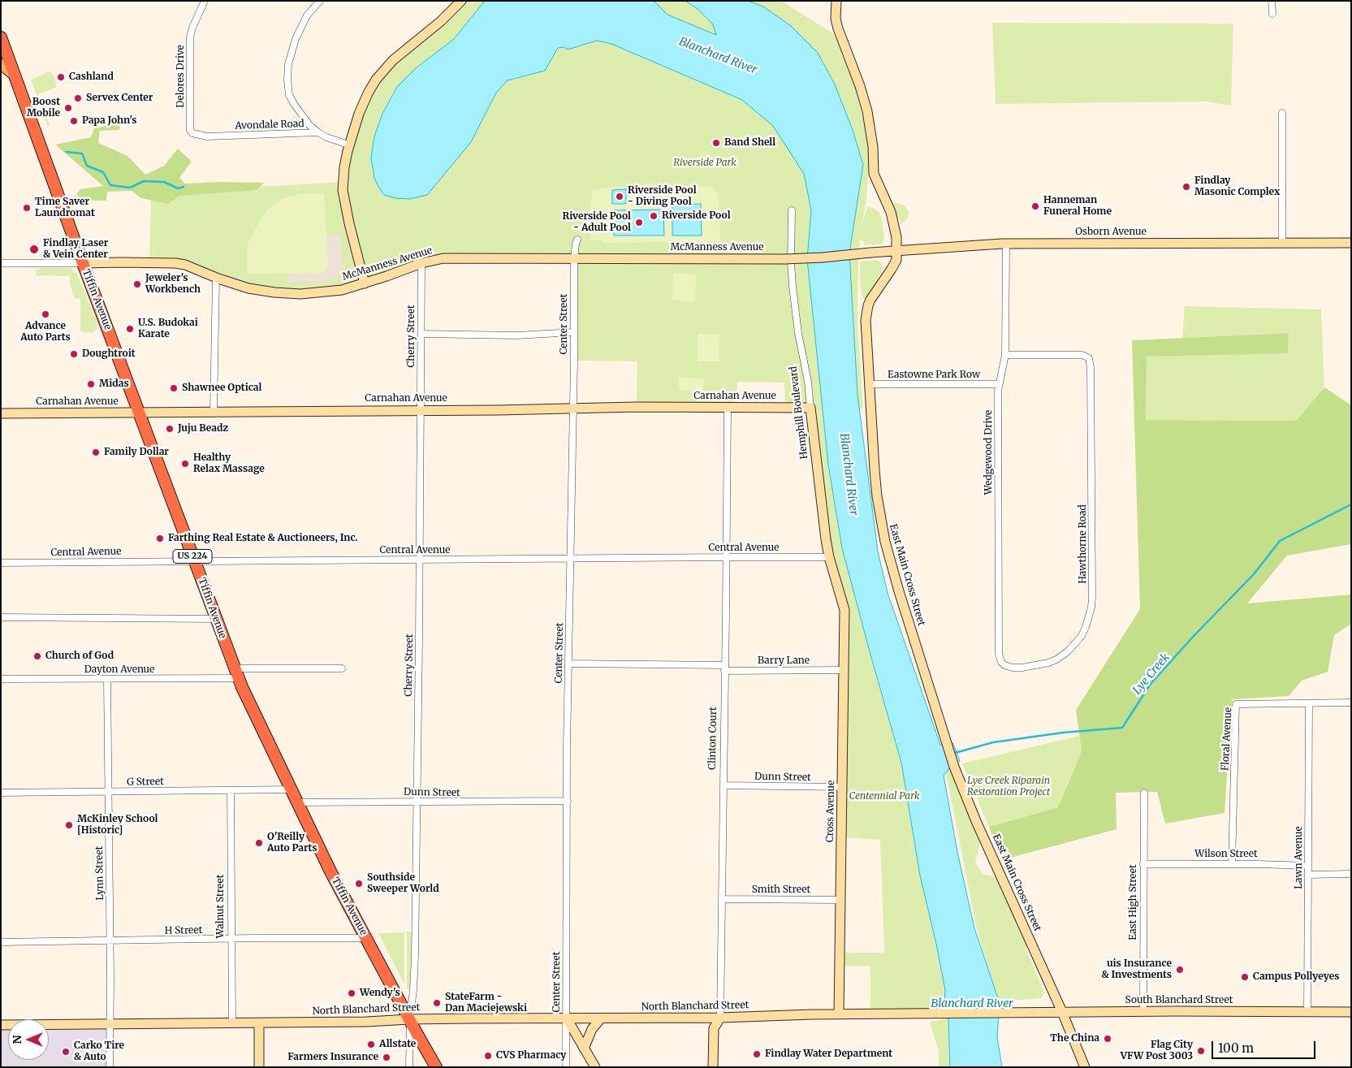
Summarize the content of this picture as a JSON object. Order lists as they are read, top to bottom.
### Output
{
  "streets": {
    "highway": ["Tiffin Avenue", "US 224"],
    "main road": [
      "Osborn Avenue",
      "McManness Avenue",
      "Carnahan Avenue",
      "Hemphill Boulevard",
      "East Main Cross Street",
      "Clinton Court",
      "Cross Avenue",
      "South Blanchard Street",
      "North Blanchard Street"
    ],
    "street": [
      "Delores Drive",
      "Avondale Road",
      "Center Street",
      "Cherry Street",
      "Eastowne Park Row",
      "Wedgewood Drive",
      "Hawthorne Road",
      "Central Avenue",
      "Barry Lane",
      "Dayton Avenue",
      "Floral Avenue",
      "Dunn Street",
      "G Street",
      "Wilson Street",
      "Lawn Avenue",
      "Lynn Street",
      "Smith Street",
      "East High Street",
      "Walnut Street",
      "H Street"
    ]
  },
  "crossings": [
    ["Delores Drive", "Avondale Road"],
    ["Osborn Avenue", "McManness Avenue"],
    ["Osborn Avenue", "Wedgewood Drive"],
    ["Osborn Avenue", "East Main Cross Street"],
    ["McManness Avenue", "Tiffin Avenue"],
    ["McManness Avenue", "Center Street"],
    ["McManness Avenue", "Cherry Street"],
    ["Tiffin Avenue", "Cherry Street"],
    ["Tiffin Avenue", "Carnahan Avenue"],
    ["Tiffin Avenue", "Central Avenue"],
    ["Tiffin Avenue", "Dayton Avenue"],
    ["Tiffin Avenue", "Dunn Street"],
    ["Tiffin Avenue", "G Street"],
    ["Tiffin Avenue", "H Street"],
    ["Tiffin Avenue", "North Blanchard Street"],
    ["Center Street", "Carnahan Avenue"],
    ["Center Street", "Central Avenue"],
    ["Center Street", "Barry Lane"],
    ["Center Street", "Dunn Street"],
    ["Center Street", "North Blanchard Street"],
    ["Cherry Street", "Carnahan Avenue"],
    ["Cherry Street", "Central Avenue"],
    ["Cherry Street", "Dunn Street"],
    ["Cherry Street", "North Blanchard Street"],
    ["Eastowne Park Row", "Wedgewood Drive"],
    ["Eastowne Park Row", "East Main Cross Street"],
    ["Carnahan Avenue", "Hemphill Boulevard"],
    ["Carnahan Avenue", "Clinton Court"],
    ["Hemphill Boulevard", "Central Avenue"],
    ["Hemphill Boulevard", "Cross Avenue"],
    ["Wedgewood Drive", "Hawthorne Road"],
    ["Central Avenue", "Clinton Court"],
    ["East Main Cross Street", "South Blanchard Street"],
    ["Barry Lane", "Clinton Court"],
    ["Barry Lane", "Cross Avenue"],
    ["Dayton Avenue", "Lynn Street"],
    ["Clinton Court", "Dunn Street"],
    ["Clinton Court", "Smith Street"],
    ["Clinton Court", "North Blanchard Street"],
    ["Floral Avenue", "Wilson Street"],
    ["Floral Avenue", "Lawn Avenue"],
    ["Dunn Street", "Cross Avenue"],
    ["G Street", "Lynn Street"],
    ["G Street", "Walnut Street"],
    ["Cross Avenue", "Smith Street"],
    ["Cross Avenue", "North Blanchard Street"],
    ["Wilson Street", "Lawn Avenue"],
    ["Wilson Street", "East High Street"],
    ["Lawn Avenue", "South Blanchard Street"],
    ["Lynn Street", "H Street"],
    ["Lynn Street", "North Blanchard Street"],
    ["East High Street", "South Blanchard Street"],
    ["Walnut Street", "H Street"],
    ["Walnut Street", "North Blanchard Street"],
    ["South Blanchard Street", "North Blanchard Street"]
  ],
  "water": ["Blanchard River", "Lye Creek"],
  "parks": ["Riverside Park", "Lye Creek Riparain Restoration Project", "Centennial Park"],
  "places": [
    "Cashland",
    "Servex Center",
    "Boost Mobile",
    "Papa John's",
    "Band Shell",
    "Findlay Masonic Complex",
    "Riverside Pool - Diving Pool",
    "Hanneman Funeral Home",
    "Time Saver Laundromat",
    "Riverside Pool",
    "Riverside Pool - Adult Pool",
    "Findlay Laser & Vein Center",
    "Jeweler's Workbench",
    "Advance Auto Parts",
    "U.S. Budokai Karate",
    "Doughtroit",
    "Midas",
    "Shawnee Optical",
    "Juju Beadz",
    "Family Dollar",
    "Healthy Relax Massage",
    "Farthing Real Estate & Auctioneers, Inc.",
    "Church of God",
    "McKinley School [Historic]",
    "O'Reilly Auto Parts",
    "Southside Sweeper World",
    "uis Insurance & Investments",
    "Campus Pollyeyes",
    "Wendy's",
    "StateFarm - Dan Maciejewski",
    "The China",
    "Allstate",
    "Flag City VFW Post 3003",
    "Carko Tire & Auto",
    "Findlay Water Department",
    "CVS Pharmacy",
    "Farmers Insurance"
  ],
  "scale_bar": "100 m",
  "north": "left"
}
